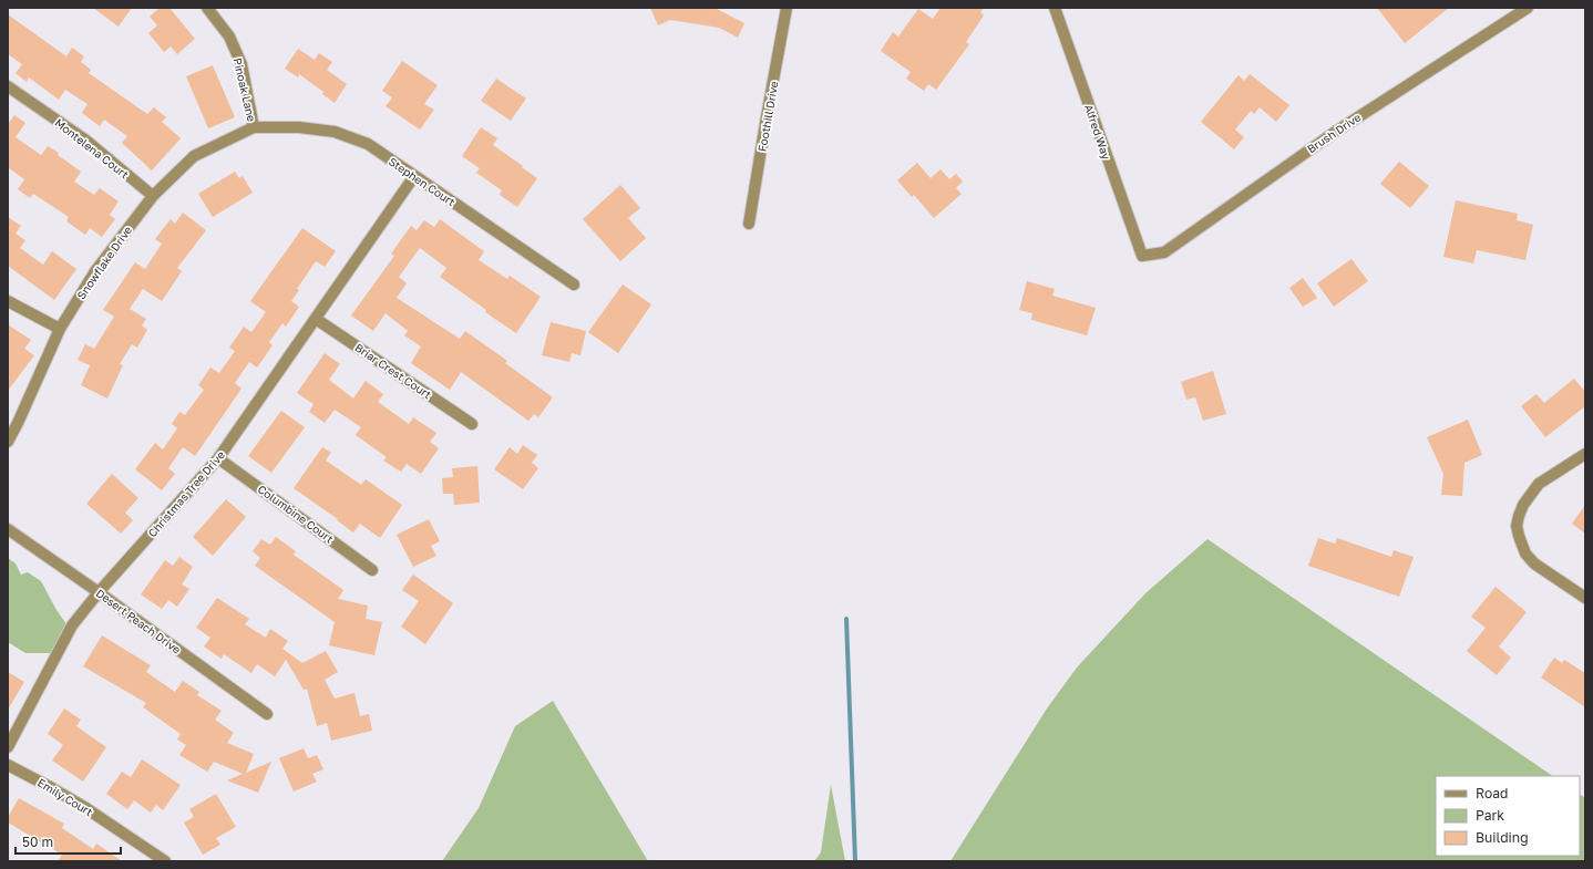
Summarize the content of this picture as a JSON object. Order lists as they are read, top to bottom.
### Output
{
  "streets": {
    "street": [
      "Pinoak Lane",
      "Foothill Drive",
      "Alfred Way",
      "Brush Drive",
      "Montelena Court",
      "Stephen Court",
      "Snowflake Drive",
      "Briar Crest Court",
      "Christmas Tree Drive",
      "Columbine Court",
      "Desert Peach Drive",
      "Emily Court"
    ]
  },
  "crossings": [
    ["Pinoak Lane", "Stephen Court"],
    ["Pinoak Lane", "Snowflake Drive"],
    ["Alfred Way", "Brush Drive"],
    ["Montelena Court", "Snowflake Drive"],
    ["Stephen Court", "Snowflake Drive"],
    ["Stephen Court", "Christmas Tree Drive"],
    ["Briar Crest Court", "Christmas Tree Drive"],
    ["Christmas Tree Drive", "Columbine Court"],
    ["Christmas Tree Drive", "Desert Peach Drive"]
  ],
  "legend": ["Road", "Park", "Building"],
  "scale_bar": "50 m"
}
